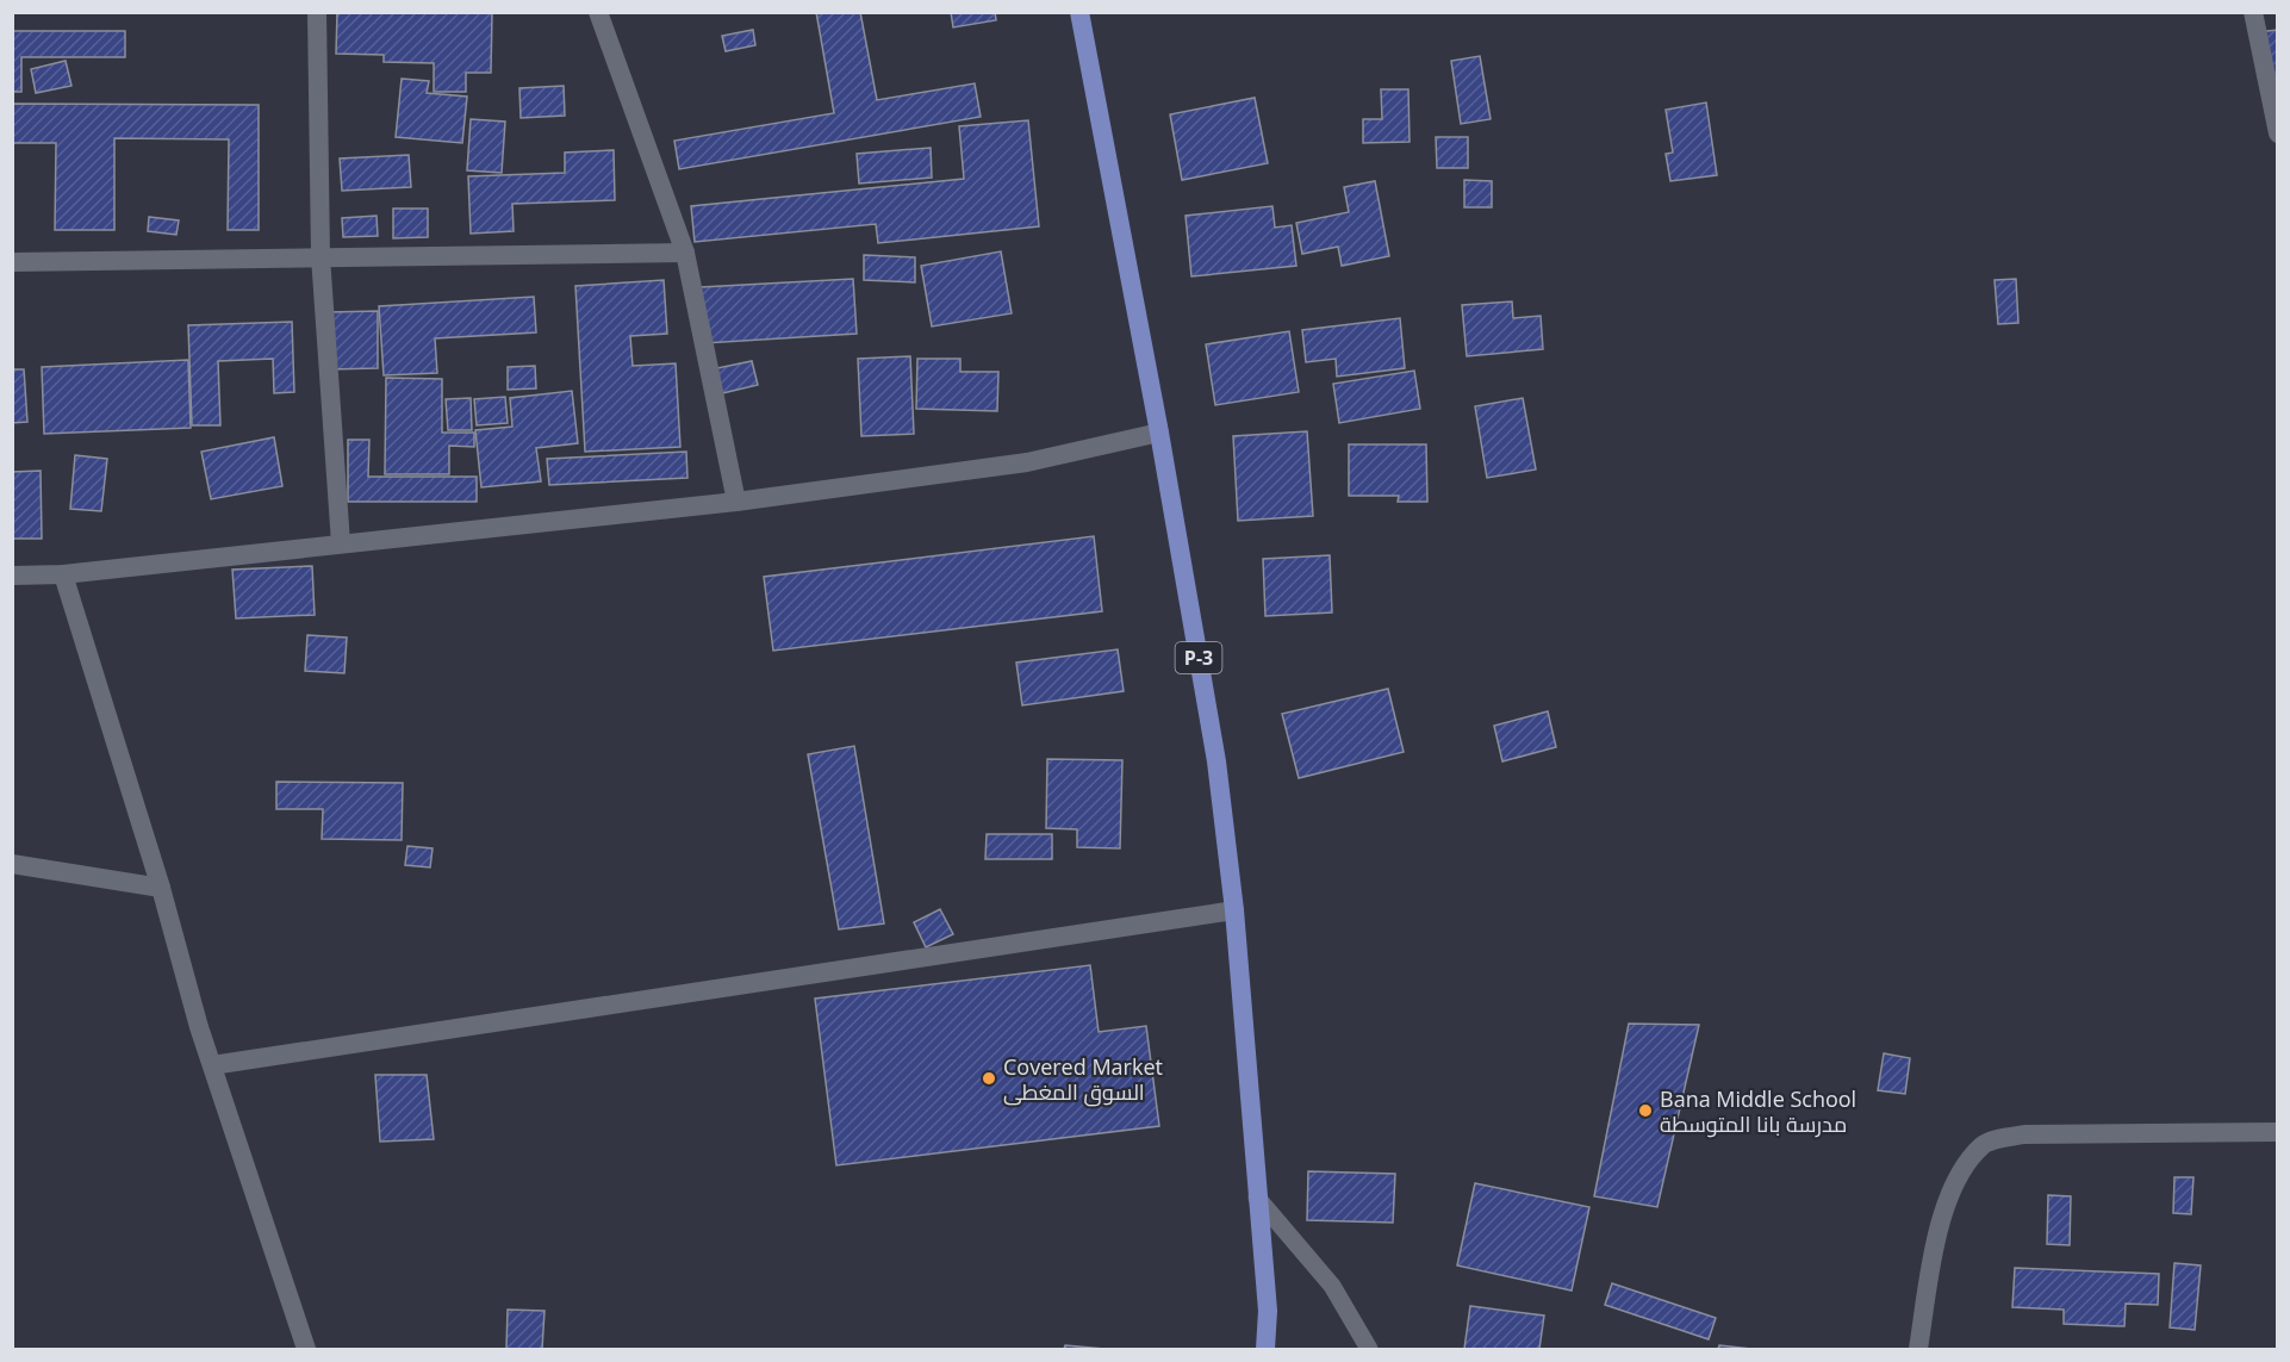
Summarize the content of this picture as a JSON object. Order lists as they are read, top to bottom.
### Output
{
  "streets": {
    "main road": ["P-3"]
  },
  "places": ["Covered Market السوق المغطى", "Bana Middle School مدرسة بانا المتوسطة"]
}
